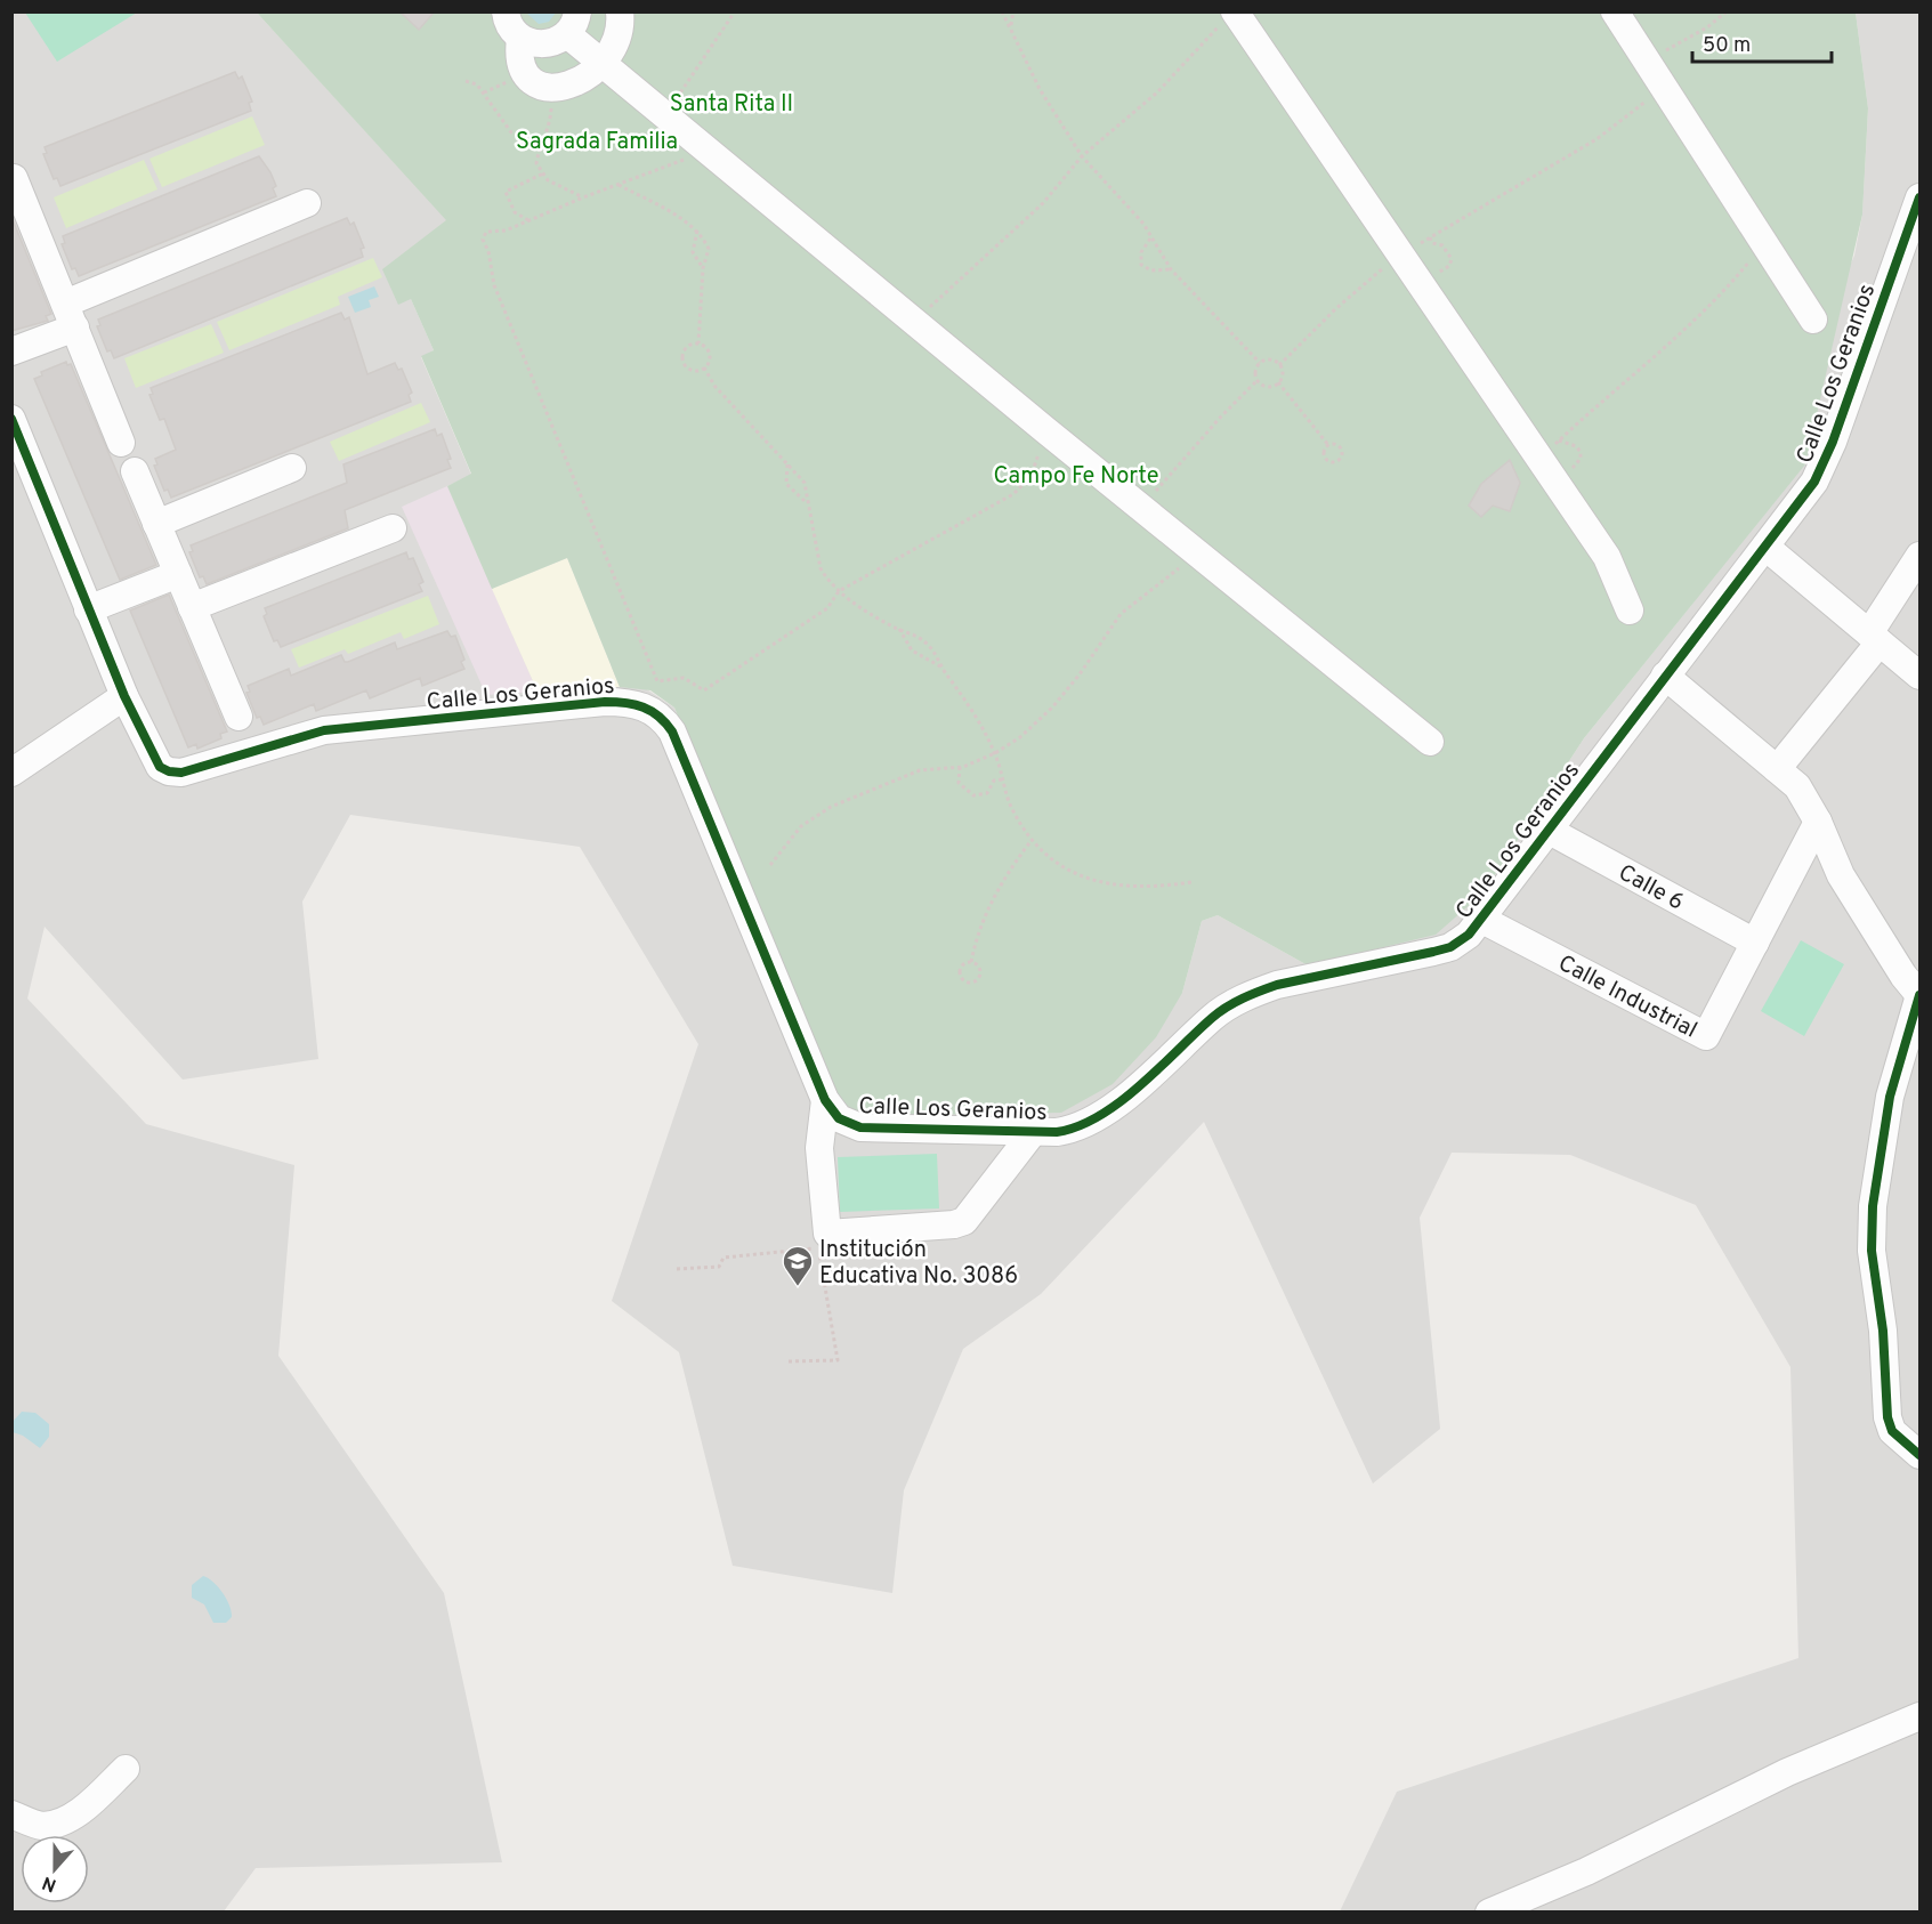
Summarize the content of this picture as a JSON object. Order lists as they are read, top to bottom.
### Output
{
  "streets": {
    "street": ["Calle Los Geranios", "Calle 6", "Calle Industrial"]
  },
  "crossings": [
    ["Calle Los Geranios", "Calle 6"],
    ["Calle Los Geranios", "Calle Industrial"],
    ["Calle 6", "Calle Industrial"]
  ],
  "parks": ["Santa Rita II", "Sagrada Familia", "Campo Fe Norte"],
  "places": {
    "school or university": ["Institución Educativa No. 3086"]
  },
  "scale_bar": "50 m",
  "north": "bottom"
}
